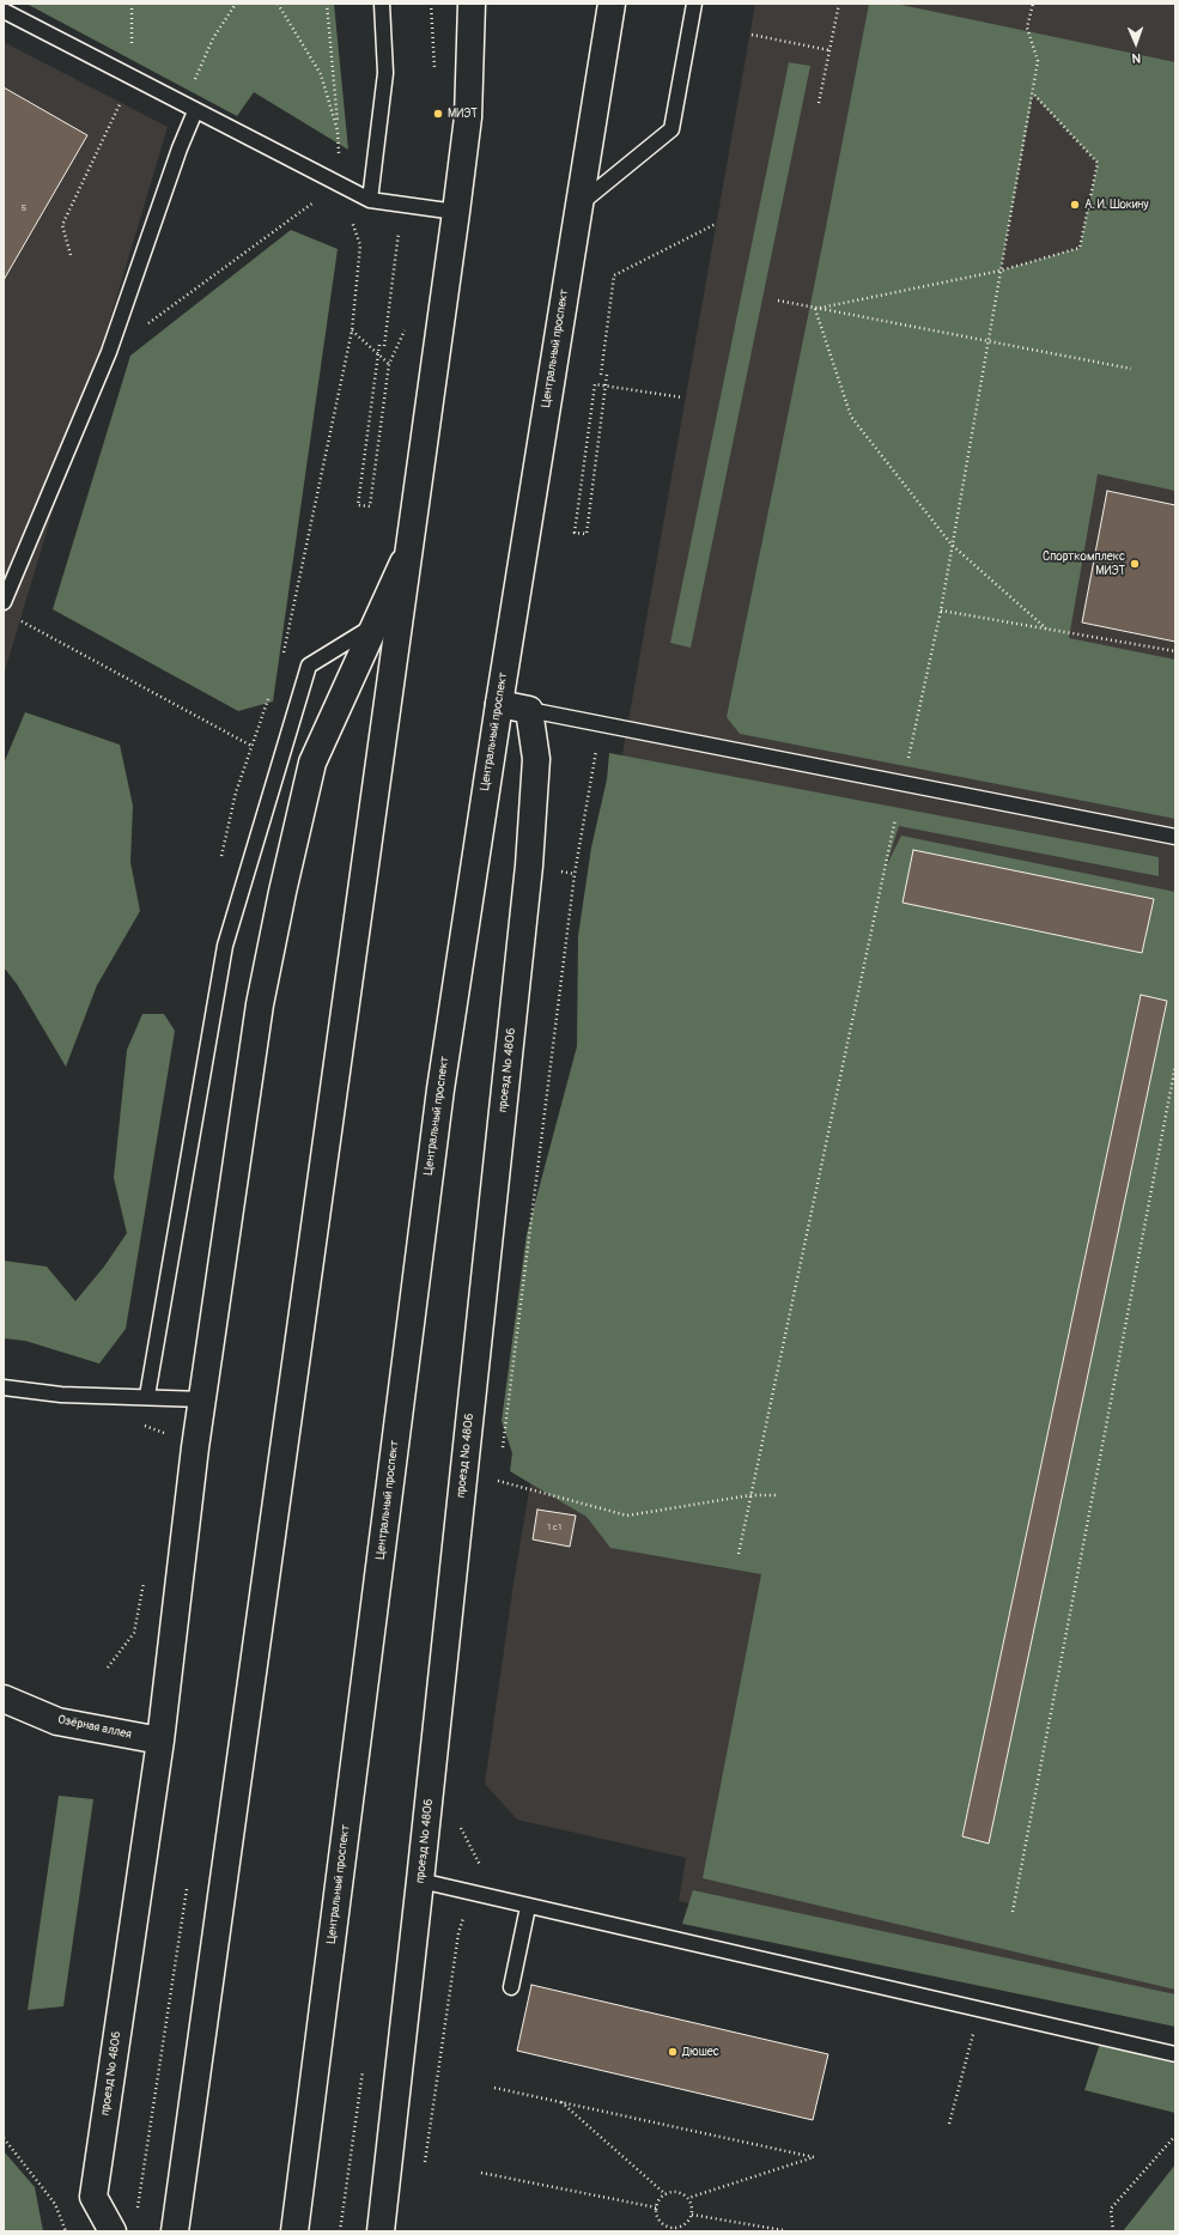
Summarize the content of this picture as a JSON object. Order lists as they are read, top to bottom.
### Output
{
  "streets": {
    "main road": ["Центральный проспект", "проезд № 4806", "Озёрная аллея"]
  },
  "crossings": [
    ["проезд № 4806", "Озёрная аллея"]
  ],
  "places": [
    "МИЭТ",
    "А. И. Шокину",
    "Спорткомплекс МИЭТ",
    "Дюшес"
  ],
  "house_numbers": ["5", "1 с1"],
  "north": "bottom"
}
